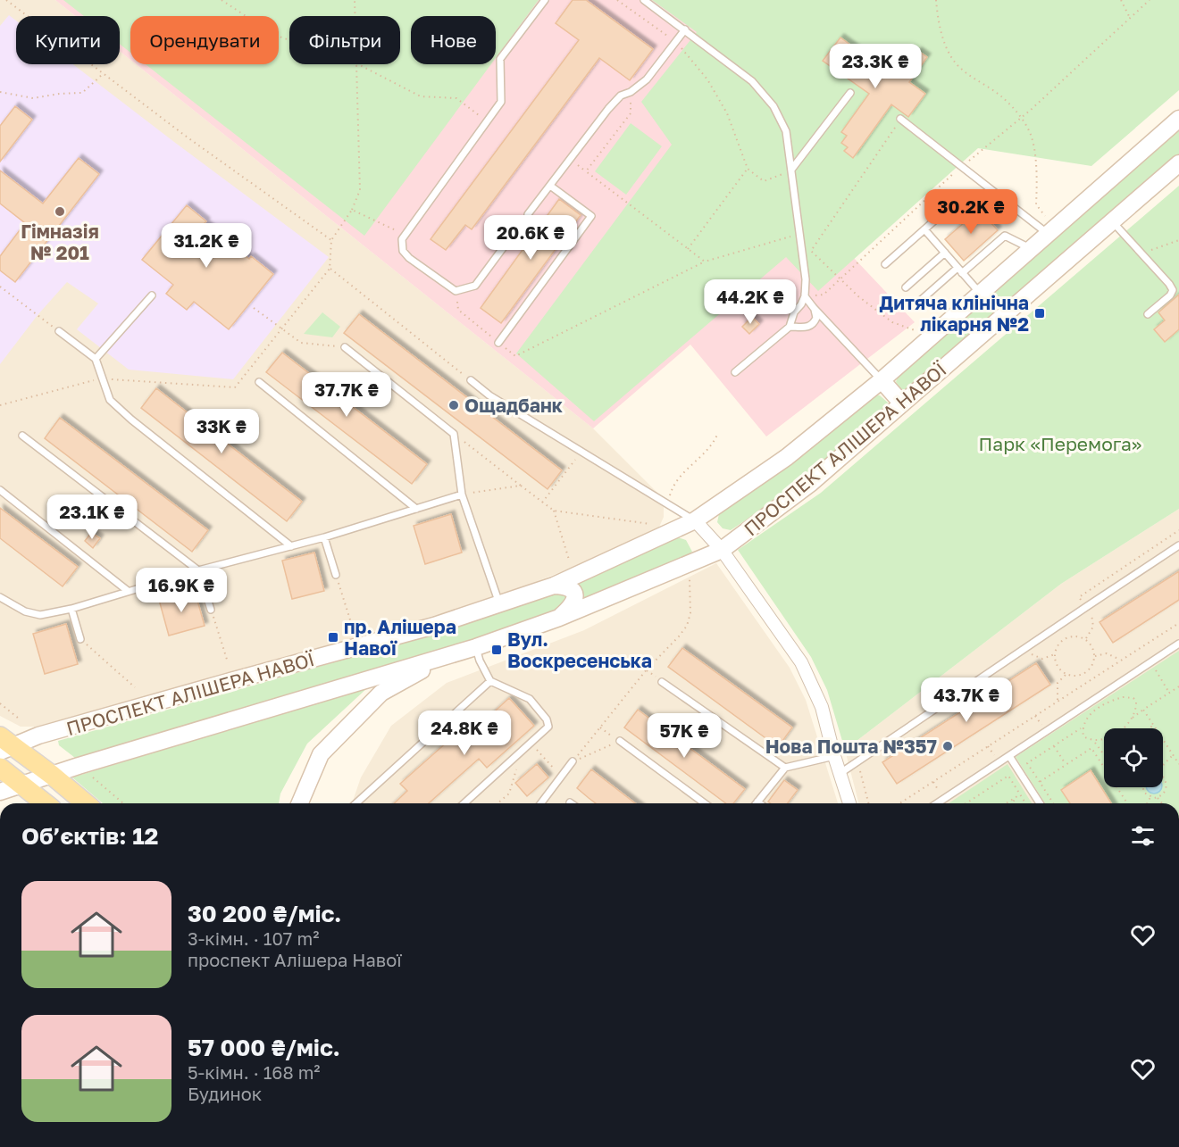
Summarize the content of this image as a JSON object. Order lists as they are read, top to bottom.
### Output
{
  "streets": {
    "street": ["ПРОСПЕКТ АЛІШЕРА НАВОЇ"]
  },
  "parks": ["Парк «Перемога»"],
  "places": {
    "other": ["Гімназія № 201", "Ощадбанк", "Нова Пошта №357"],
    "transit": ["Дитяча клінічна лікарня №2", "пр. Алішера Навої", "Вул. Воскресенська"]
  },
  "page": {
    "chip": [
      "Купити",
      "Орендувати",
      "Фільтри",
      "Нове"
    ],
    "price": [
      "23.3K ₴",
      "30.2K ₴",
      "20.6K ₴",
      "31.2K ₴",
      "44.2K ₴",
      "37.7K ₴",
      "33K ₴",
      "23.1K ₴",
      "16.9K ₴",
      "43.7K ₴",
      "24.8K ₴",
      "57K ₴"
    ],
    "heading": "Об’єктів: 12",
    "list": [
      {
        "name": "30 200 ₴/міс.",
        "note": "3-кімн. · 107 m² · проспект Алішера Навої"
      },
      {
        "name": "57 000 ₴/міс.",
        "note": "5-кімн. · 168 m² · Будинок"
      }
    ]
  }
}
